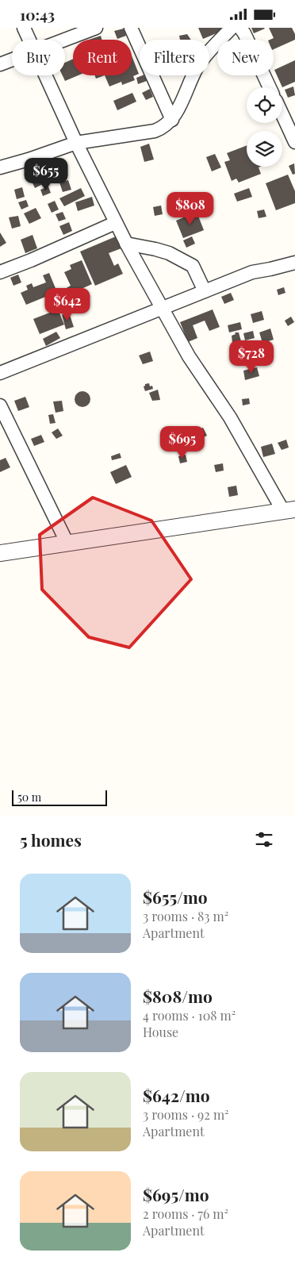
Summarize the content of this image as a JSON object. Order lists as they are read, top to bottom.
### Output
{
  "scale_bar": "50 m",
  "page": {
    "status": "10:43",
    "chip": [
      "Buy",
      "Rent",
      "Filters",
      "New"
    ],
    "price": [
      "$655",
      "$808",
      "$642",
      "$728",
      "$695"
    ],
    "scale": "50 m",
    "heading": "5 homes",
    "list": [
      {
        "name": "$655/mo",
        "note": "3 rooms · 83 m² · Apartment"
      },
      {
        "name": "$808/mo",
        "note": "4 rooms · 108 m² · House"
      },
      {
        "name": "$642/mo",
        "note": "3 rooms · 92 m² · Apartment"
      },
      {
        "name": "$695/mo",
        "note": "2 rooms · 76 m² · Apartment"
      }
    ]
  }
}
